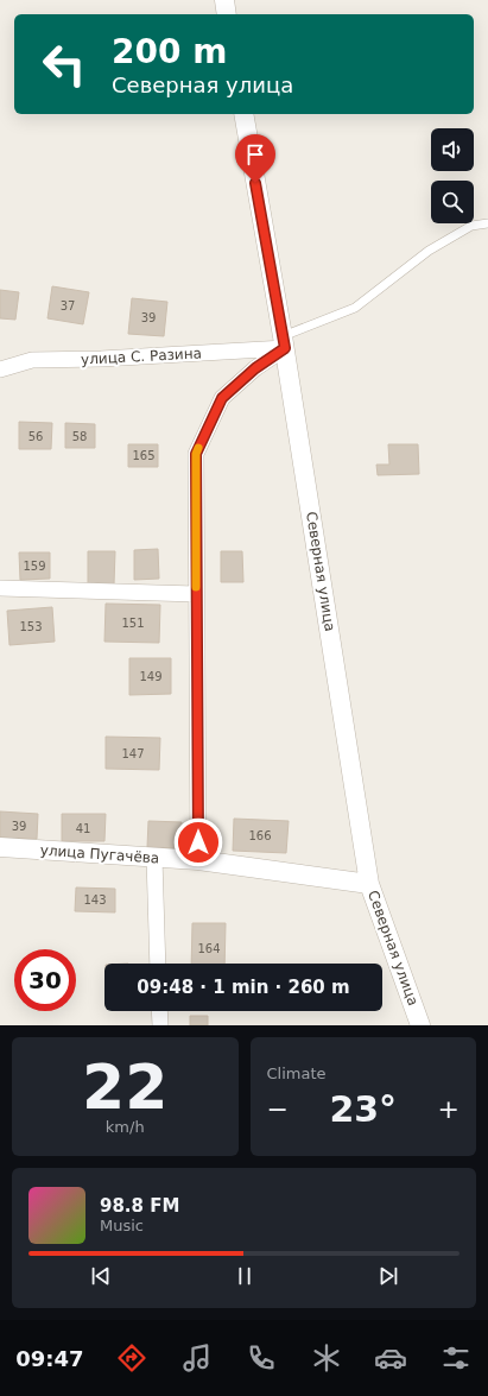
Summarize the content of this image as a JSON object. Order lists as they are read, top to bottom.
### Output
{
  "streets": {
    "street": ["улица С. Разина", "Северная улица", "улица Пугачёва"]
  },
  "crossings": [
    ["улица С. Разина", "Северная улица"],
    ["Северная улица", "улица Пугачёва"]
  ],
  "house_numbers": [
    "37",
    "39",
    "56",
    "58",
    "165",
    "159",
    "151",
    "153",
    "149",
    "147",
    "39",
    "41",
    "166",
    "143",
    "164"
  ],
  "page": {
    "turn": ["200 m", "Северная улица"],
    "limit": "30",
    "trip": "09:48 · 1 min · 260 m",
    "tile": [
      ["22", "km/h"],
      "Climate"
    ],
    "heat": ["−", "23°", "+"],
    "song": ["98.8 FM", "Music"],
    "tabs": "09:47"
  }
}
